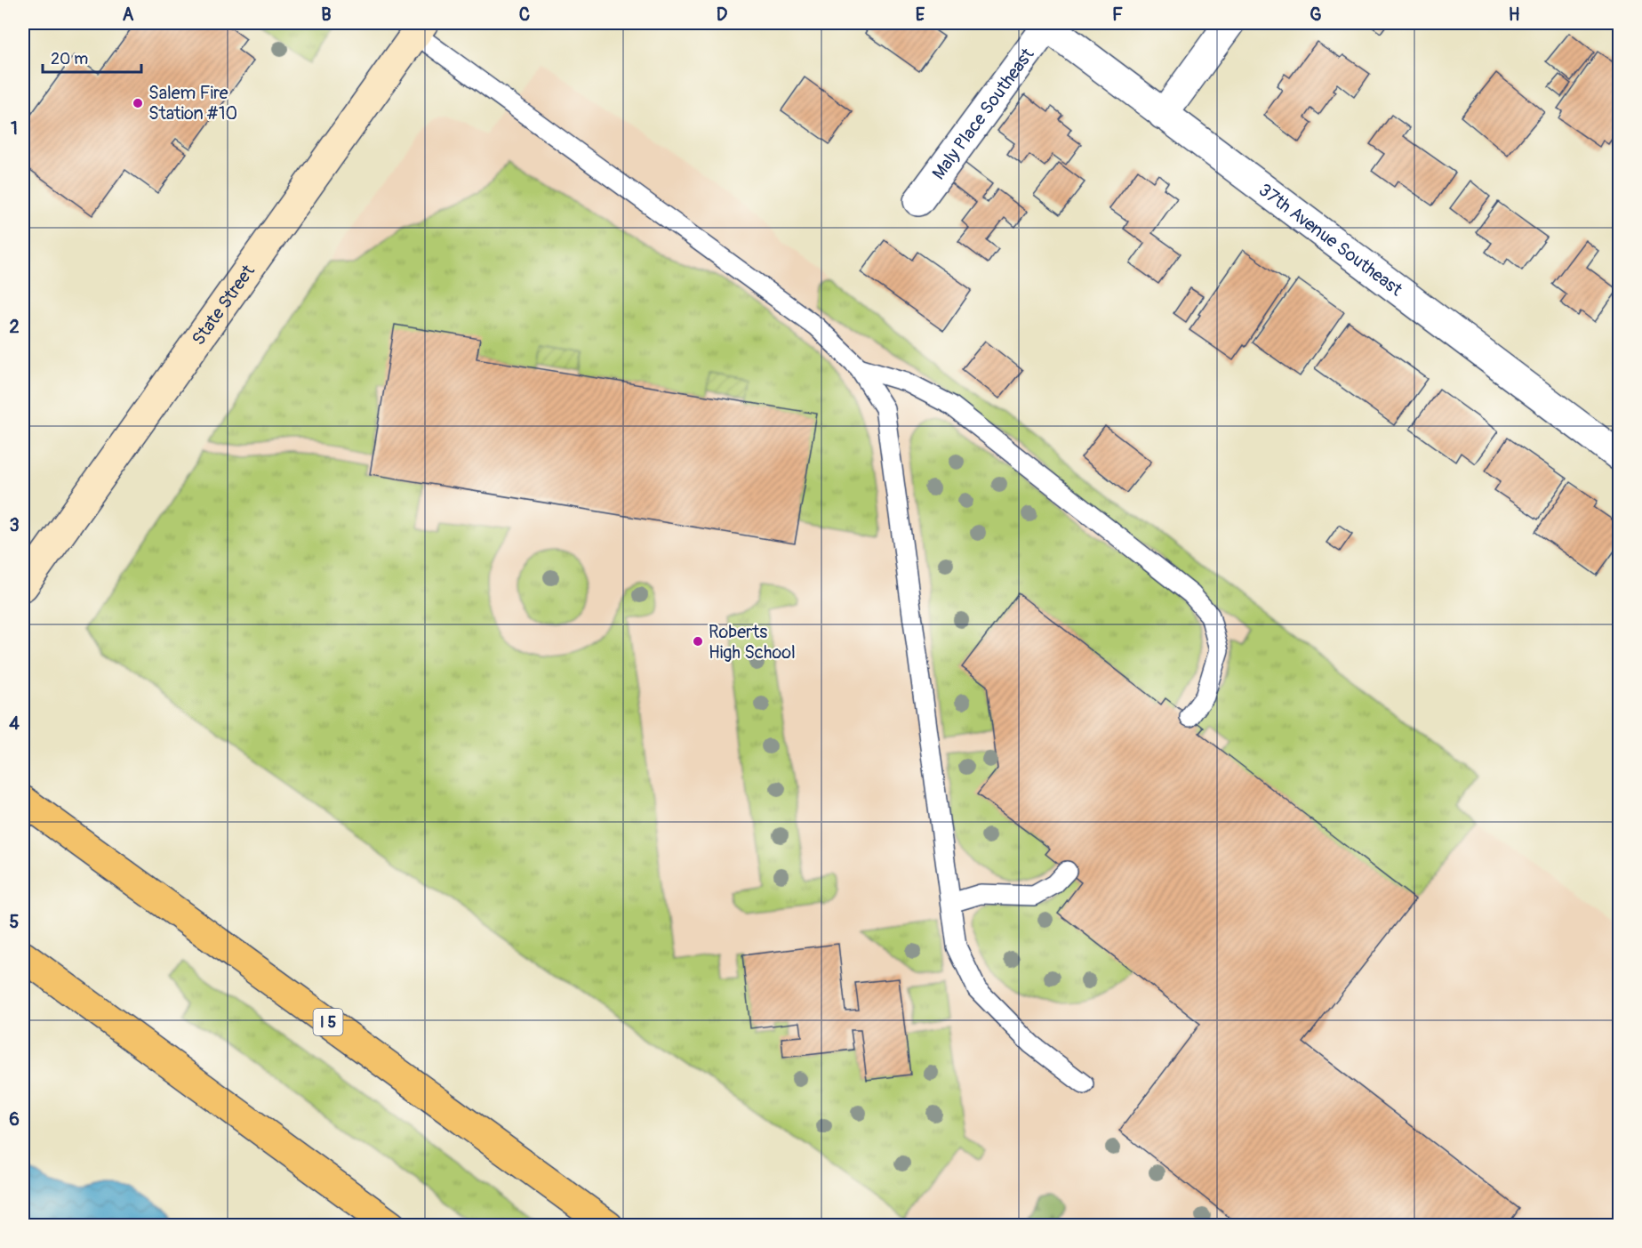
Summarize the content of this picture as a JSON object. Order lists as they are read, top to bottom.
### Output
{
  "streets": {
    "highway": ["I 5"],
    "main road": ["State Street"],
    "street": ["Maly Place Southeast", "37th Avenue Southeast"]
  },
  "crossings": [
    ["Maly Place Southeast", "37th Avenue Southeast"]
  ],
  "places": ["Salem Fire Station #10", "Roberts High School"],
  "scale_bar": "20 m",
  "grid": {
    "columns": [
      "A",
      "B",
      "C",
      "D",
      "E",
      "F",
      "G",
      "H"
    ],
    "rows": [
      "1",
      "2",
      "3",
      "4",
      "5",
      "6"
    ]
  }
}
